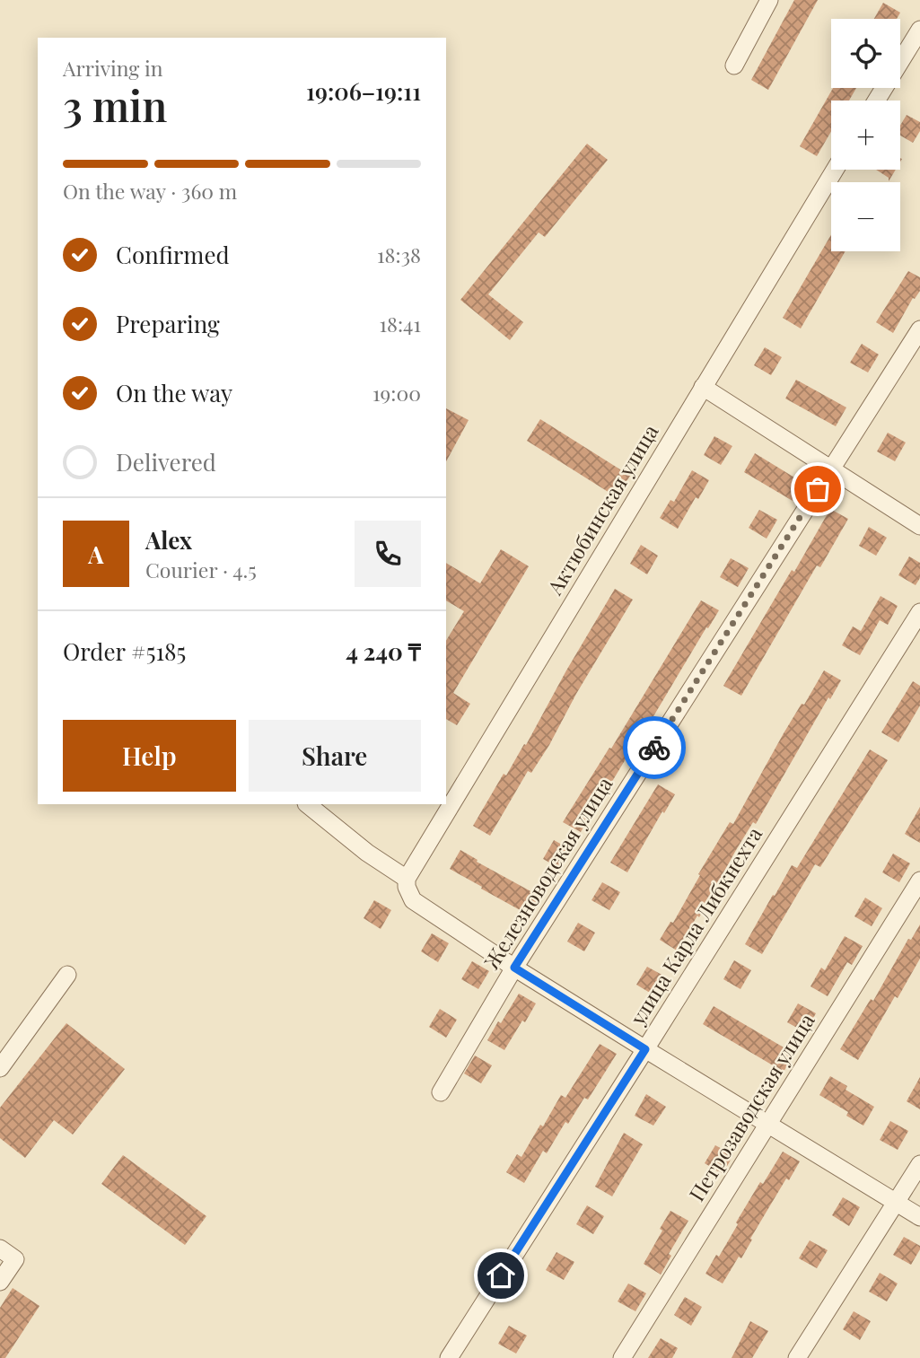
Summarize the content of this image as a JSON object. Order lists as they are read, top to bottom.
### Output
{
  "streets": {
    "street": [
      "Актюбинская улица",
      "Железноводская улица",
      "улица Карла Либкнехта",
      "Петрозаводская улица"
    ]
  },
  "page": {
    "map_buttons": ["+", "−"],
    "heading": ["3 min", "Arriving in", "19:06–19:11"],
    "panel": [
      "Alex",
      "Courier · 4.5",
      "Order #5185",
      "4 240 ₸"
    ],
    "bar": "On the way · 360 m",
    "list": [
      ["Confirmed", "18:38"],
      ["Preparing", "18:41"],
      ["On the way", "19:00"],
      "Delivered"
    ],
    "round": "A",
    "buttons": ["Help", "Share"]
  }
}
